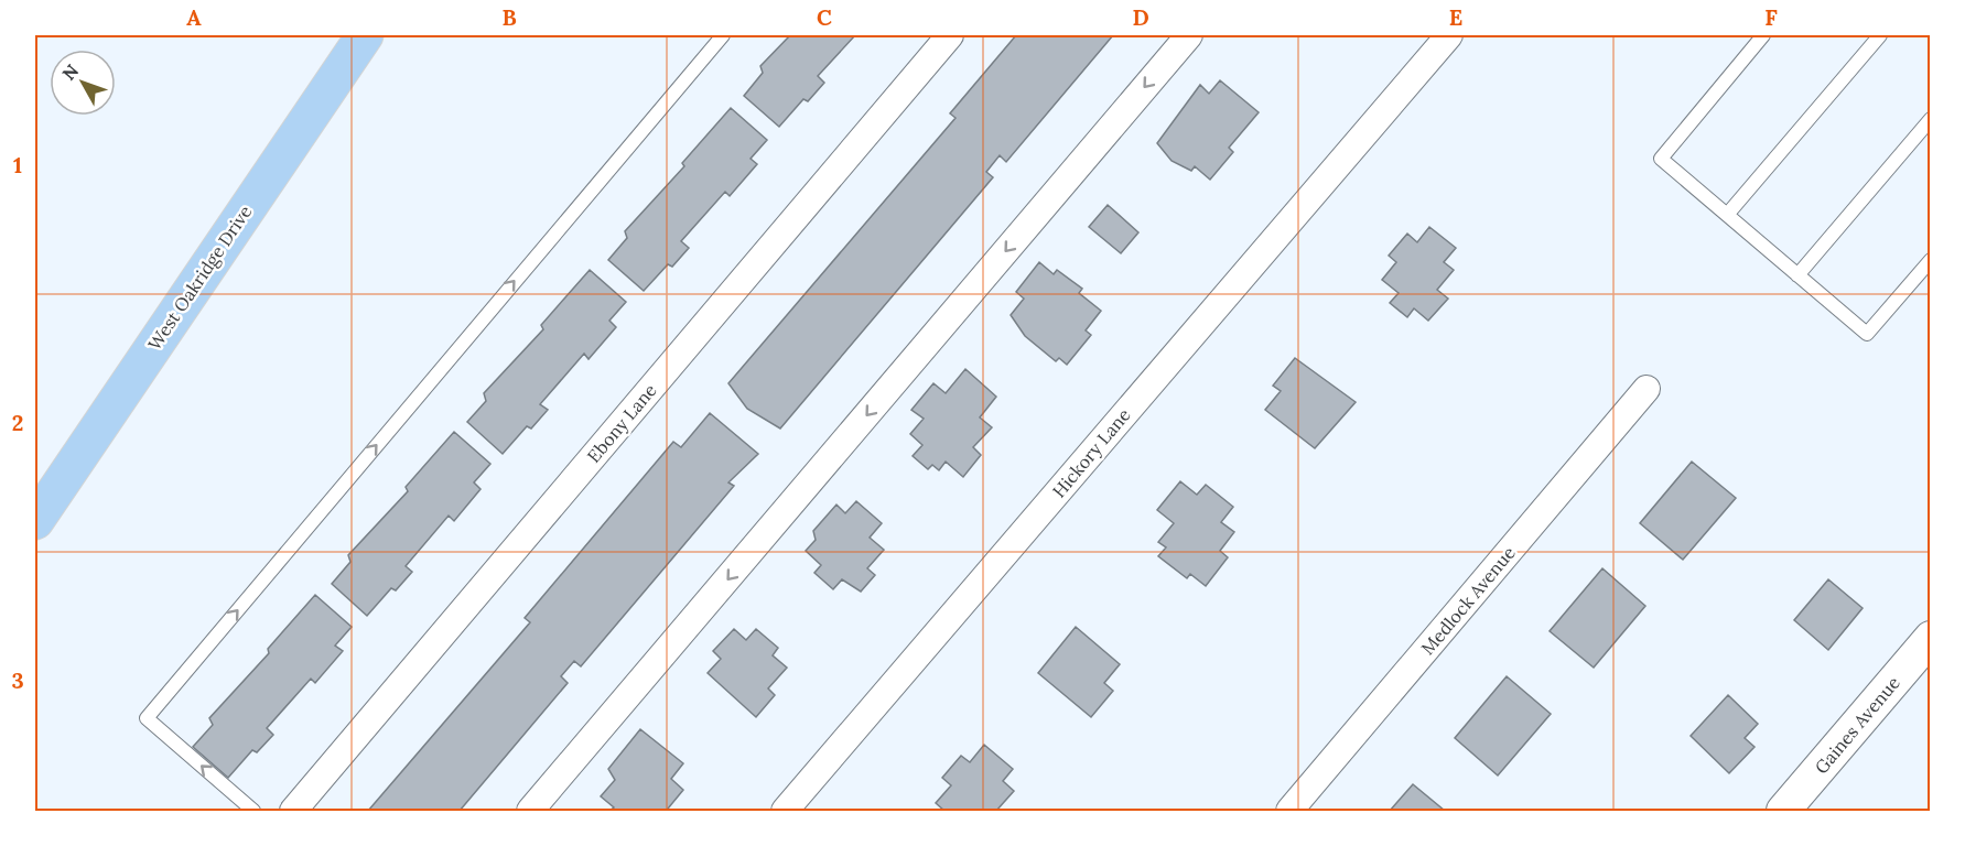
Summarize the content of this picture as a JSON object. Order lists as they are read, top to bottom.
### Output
{
  "streets": {
    "main road": ["West Oakridge Drive"],
    "street": [
      "Ebony Lane",
      "Hickory Lane",
      "Medlock Avenue",
      "Gaines Avenue"
    ]
  },
  "north": "top left",
  "grid": {
    "columns": [
      "A",
      "B",
      "C",
      "D",
      "E",
      "F"
    ],
    "rows": ["1", "2", "3"]
  }
}
